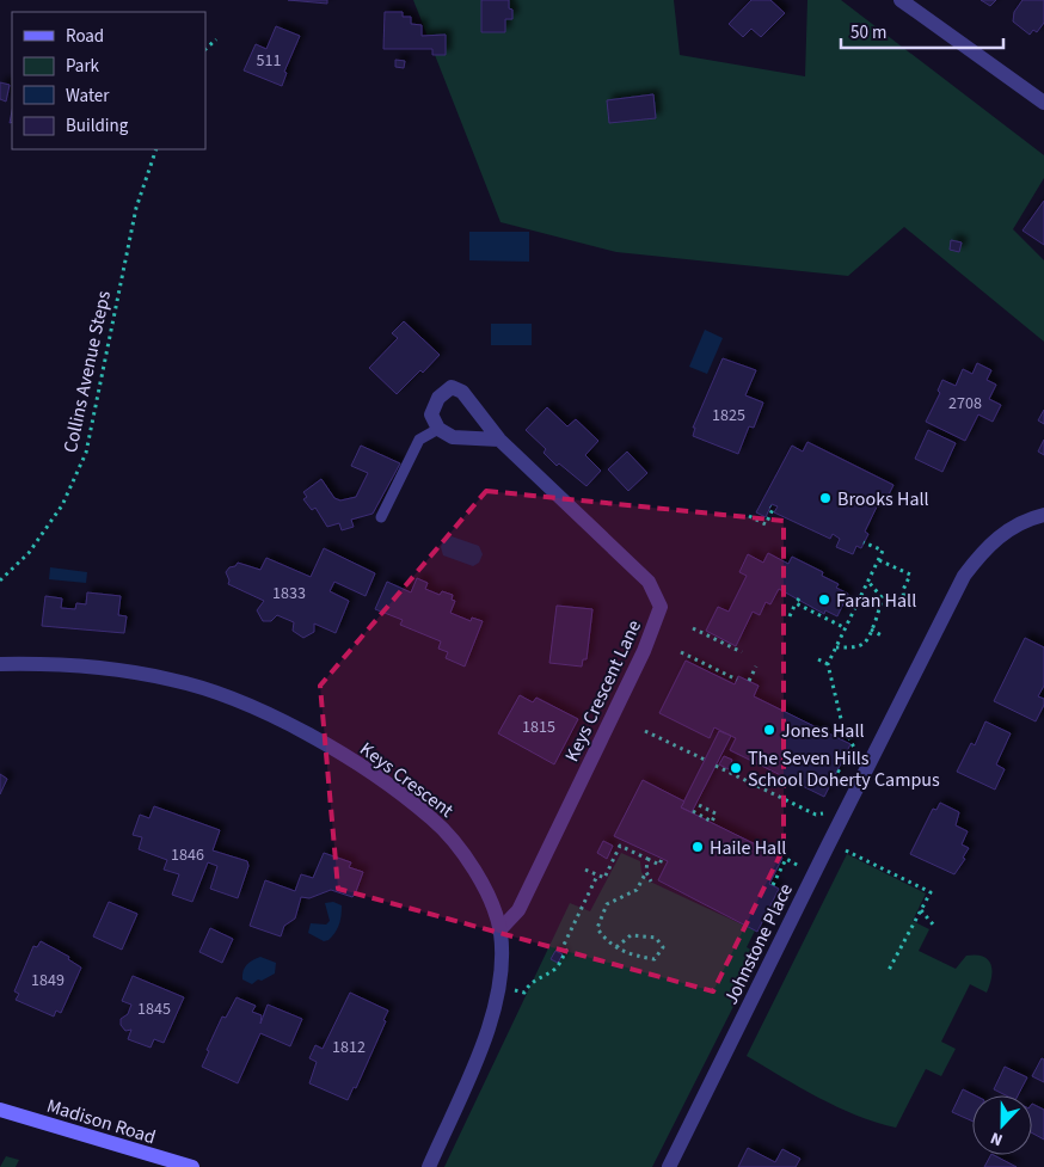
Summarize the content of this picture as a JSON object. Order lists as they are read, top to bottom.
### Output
{
  "streets": {
    "main road": ["Madison Road"],
    "street": ["Keys Crescent Lane", "Keys Crescent", "Johnstone Place"],
    "path": ["Collins Avenue Steps"]
  },
  "crossings": [
    ["Keys Crescent Lane", "Keys Crescent"]
  ],
  "places": [
    "Brooks Hall",
    "Faran Hall",
    "Jones Hall",
    "The Seven Hills School Doherty Campus",
    "Haile Hall"
  ],
  "house_numbers": [
    "511",
    "2708",
    "1825",
    "1833",
    "1815",
    "1846",
    "1849",
    "1845",
    "1812"
  ],
  "legend": [
    "Road",
    "Park",
    "Water",
    "Building"
  ],
  "scale_bar": "50 m",
  "north": "bottom"
}
